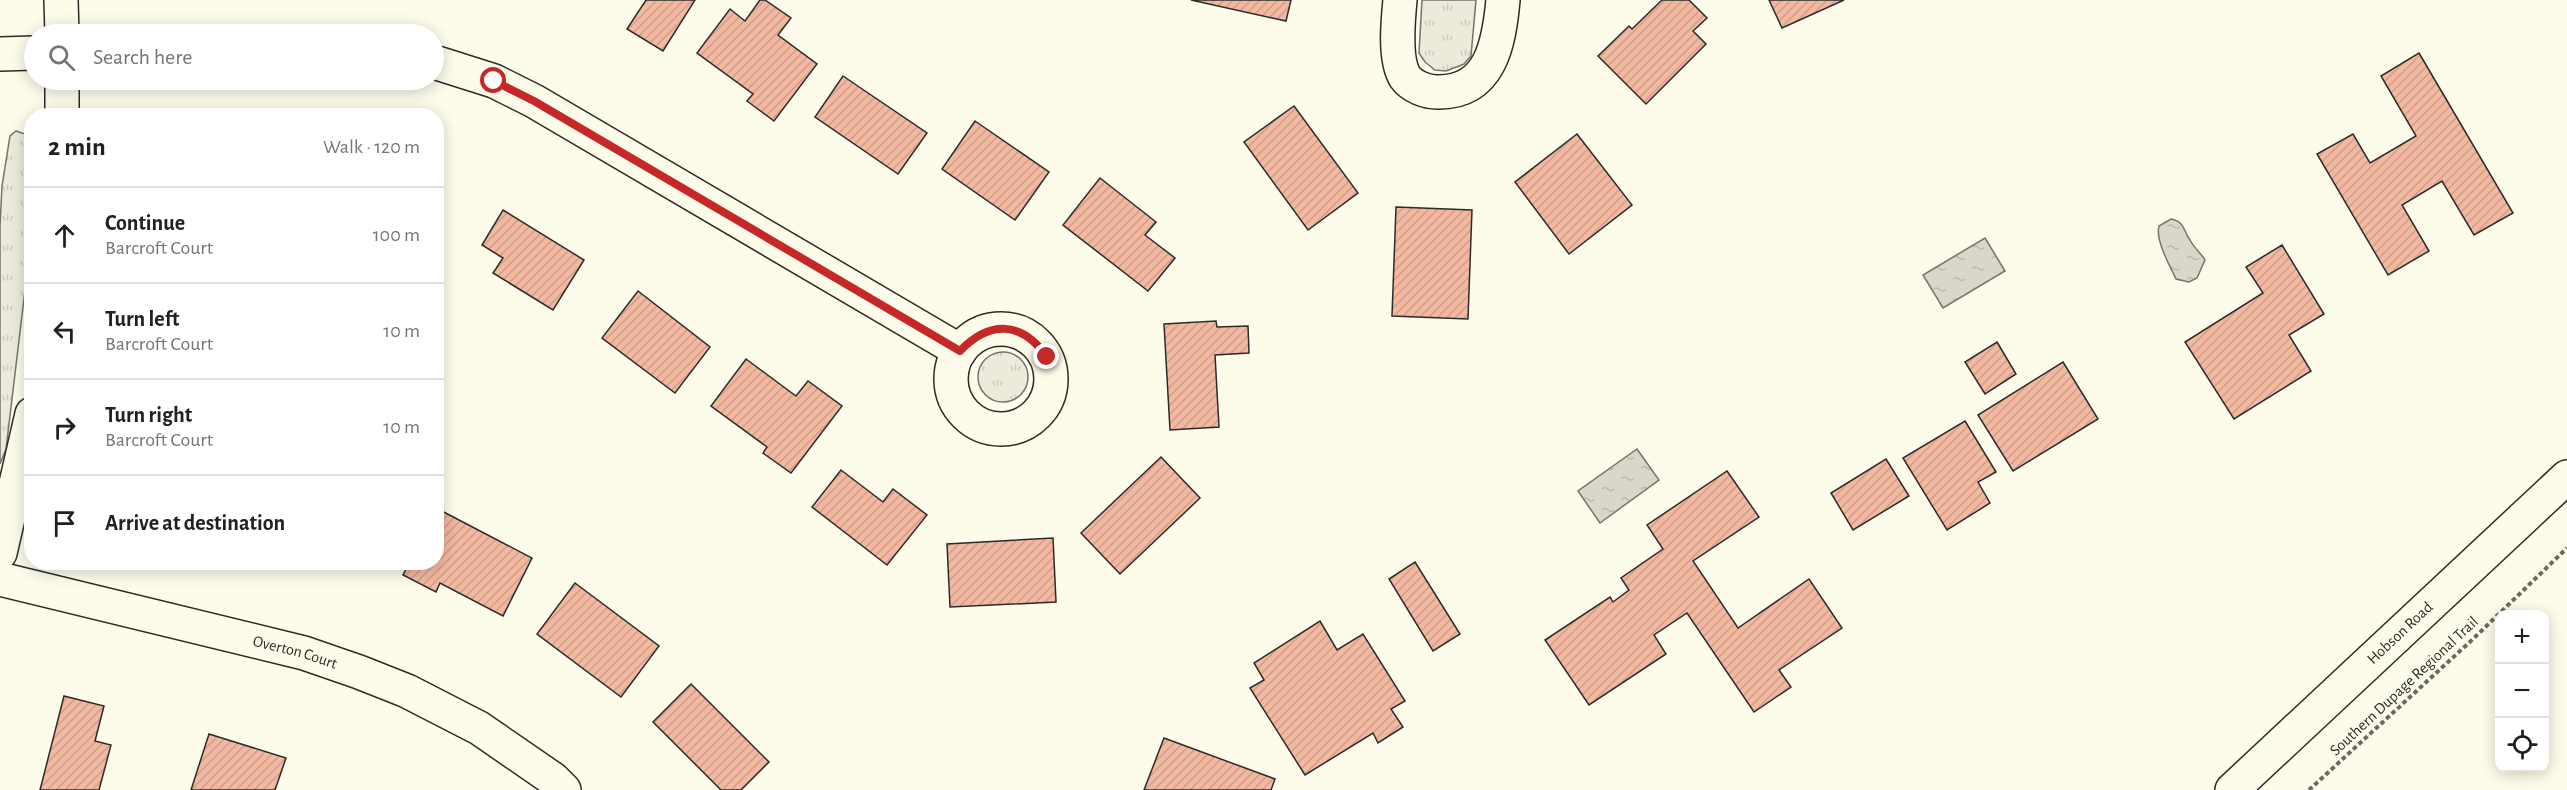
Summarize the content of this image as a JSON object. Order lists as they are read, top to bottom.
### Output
{
  "streets": {
    "street": ["Hobson Road", "Overton Court"],
    "path": ["Southern Dupage Regional Trail"]
  },
  "page": {
    "search": "Search here",
    "heading": ["2 min", "Walk · 120 m"],
    "list": [
      ["Continue", "Barcroft Court", "100 m"],
      ["Turn left", "Barcroft Court", "10 m"],
      ["Turn right", "Barcroft Court", "10 m"],
      "Arrive at destination"
    ],
    "map_buttons": ["+", "−"]
  }
}
